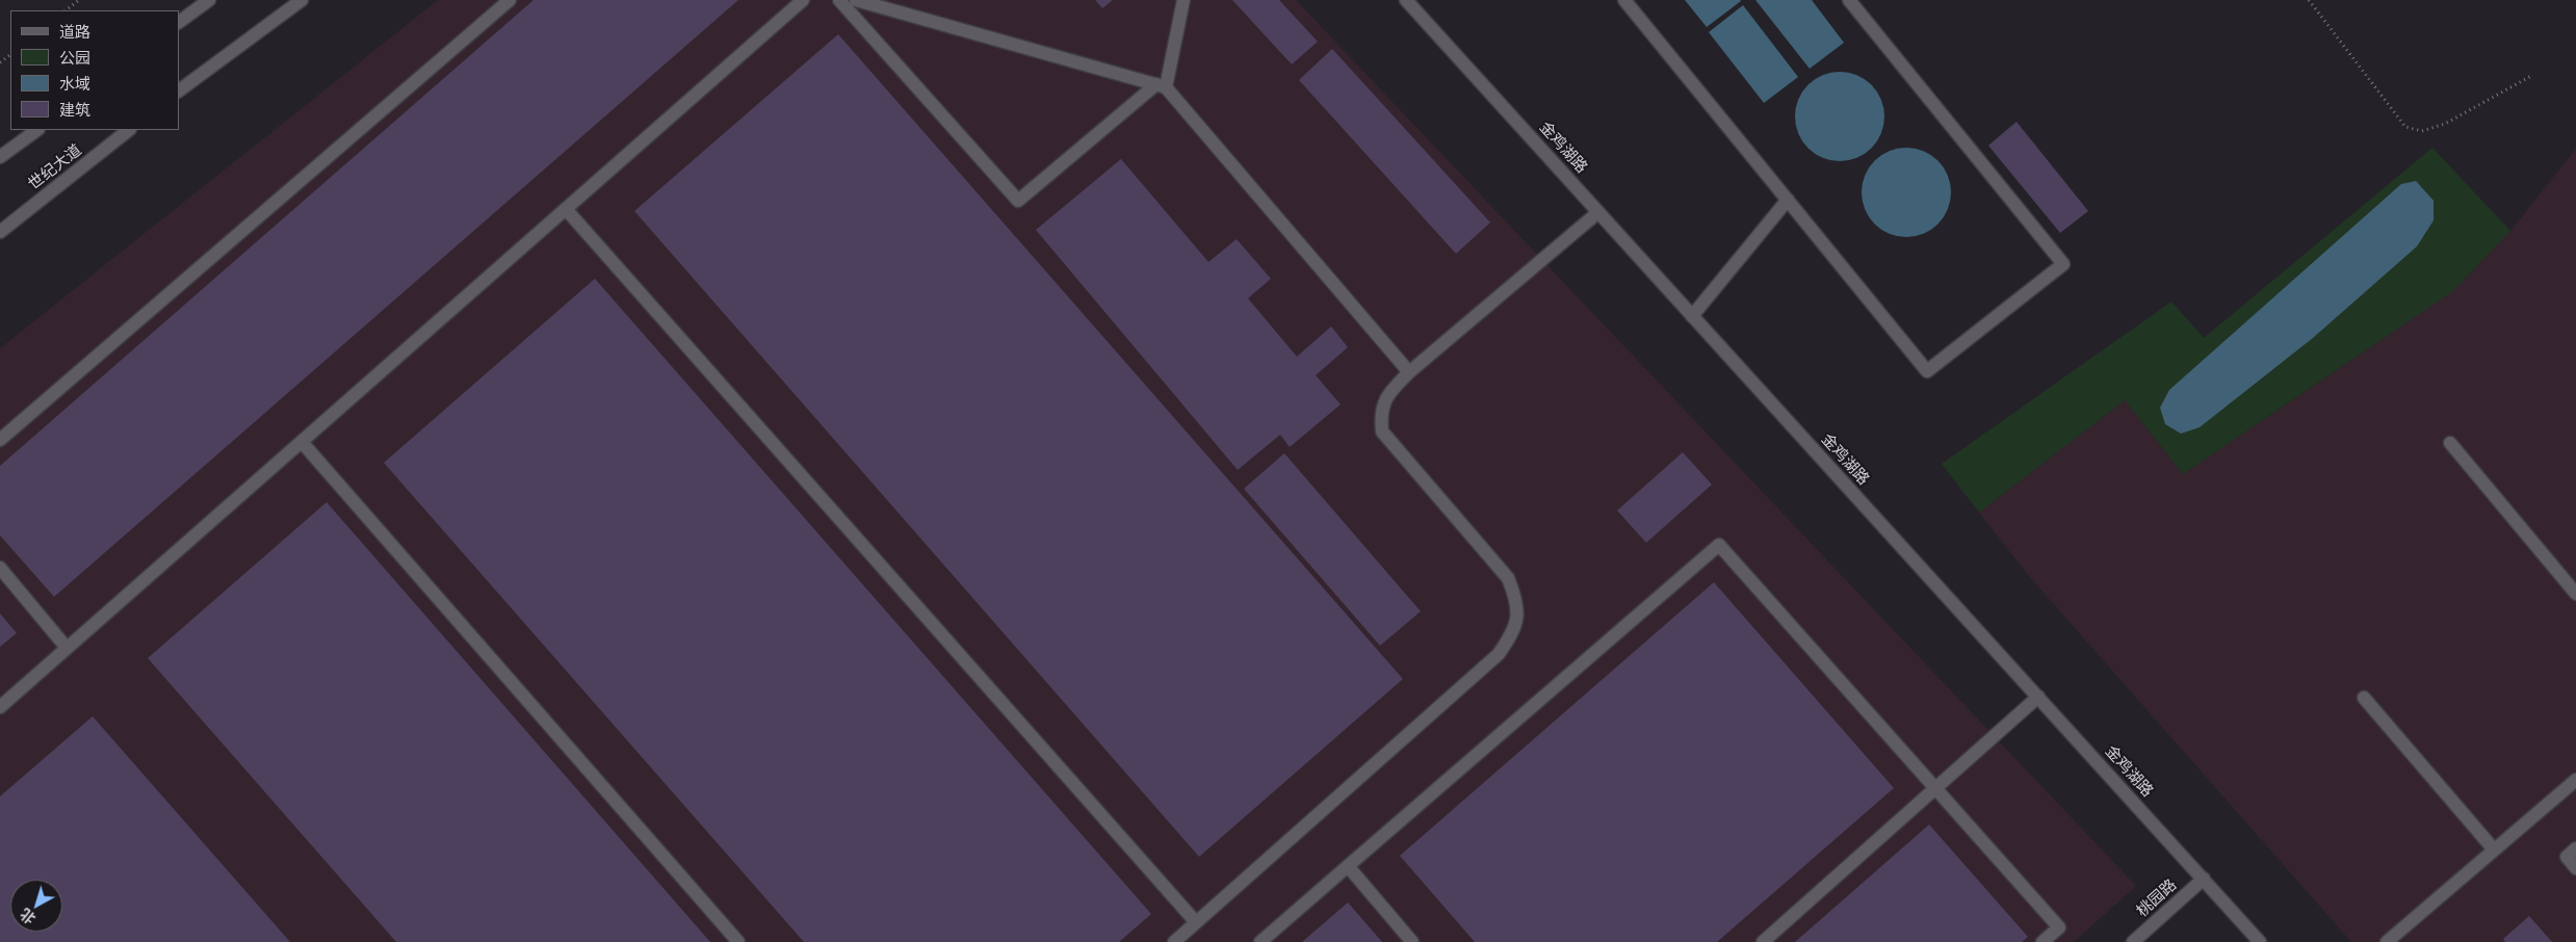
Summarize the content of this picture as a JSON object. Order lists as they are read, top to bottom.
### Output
{
  "streets": {
    "street": ["金鸡湖路", "世纪大道", "桃园路"]
  },
  "crossings": [
    ["金鸡湖路", "桃园路"]
  ],
  "legend": [
    "道路",
    "公园",
    "水域",
    "建筑"
  ],
  "north": "bottom left"
}
